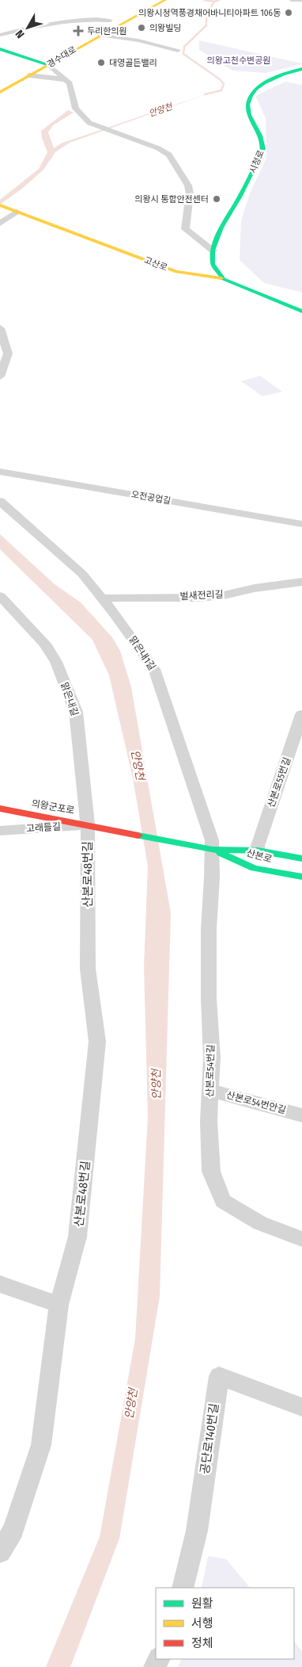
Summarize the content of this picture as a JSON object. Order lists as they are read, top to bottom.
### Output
{
  "streets": {
    "street": [
      "경수대로",
      "시청로",
      "고산로",
      "오전공업길",
      "벌새전리길",
      "맑은내1길",
      "맑은내길",
      "산본로55번길",
      "의왕군포로",
      "고래들길",
      "산본로",
      "산본로48번길",
      "산본로54번길",
      "산본로54번안길",
      "공단로140번길"
    ]
  },
  "crossings": [
    ["벌새전리길", "맑은내1길"],
    ["맑은내1길", "의왕군포로"],
    ["맑은내1길", "산본로"],
    ["맑은내1길", "산본로54번길"],
    ["맑은내길", "의왕군포로"],
    ["맑은내길", "고래들길"],
    ["맑은내길", "산본로48번길"],
    ["산본로55번길", "산본로"],
    ["의왕군포로", "고래들길"],
    ["의왕군포로", "산본로"],
    ["의왕군포로", "산본로48번길"],
    ["의왕군포로", "산본로54번길"],
    ["고래들길", "산본로48번길"],
    ["산본로", "산본로54번길"],
    ["산본로54번길", "산본로54번안길"]
  ],
  "water": ["안양천"],
  "parks": ["의왕고천수변공원"],
  "places": {
    "other": [
      "의왕시청역풍경채어바니티아파트 106동",
      "의왕빌딩",
      "대영골든밸리",
      "의왕시 통합안전센터"
    ],
    "health": ["두리한의원"]
  },
  "legend": ["원활", "서행", "정체"],
  "north": "bottom left"
}
